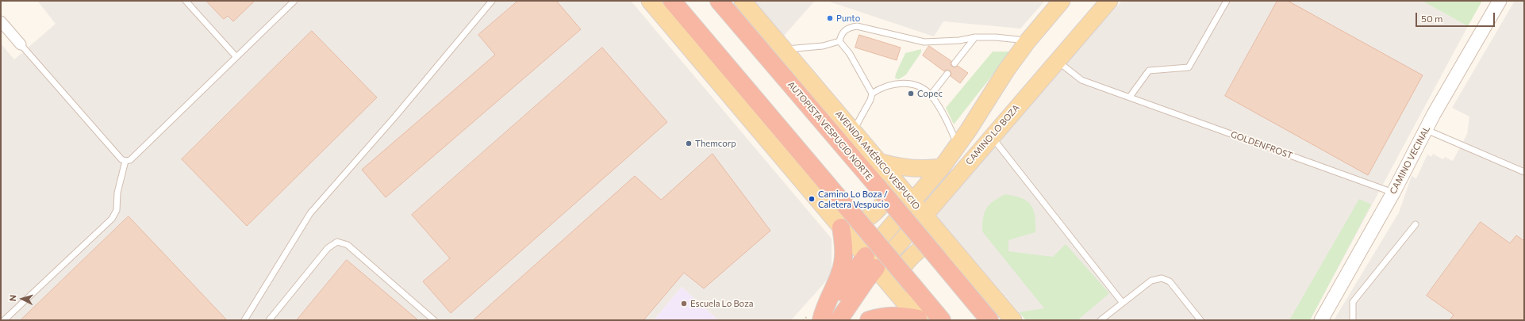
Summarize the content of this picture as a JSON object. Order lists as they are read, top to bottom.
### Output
{
  "streets": {
    "highway": ["AUTOPISTA VESPUCIO NORTE"],
    "main road": ["CAMINO LO BOZA", "AVENIDA AMÉRICO VESPUCIO"],
    "street": ["CAMINO VECINAL"],
    "lane": ["GOLDENFROST"]
  },
  "crossings": [
    ["CAMINO LO BOZA", "GOLDENFROST"],
    ["CAMINO LO BOZA", "AVENIDA AMÉRICO VESPUCIO"],
    ["GOLDENFROST", "CAMINO VECINAL"]
  ],
  "places": [
    "Punto",
    "Copec",
    "Themcorp",
    "Camino Lo Boza / Caletera Vespucio",
    "Escuela Lo Boza"
  ],
  "scale_bar": "50 m",
  "north": "left"
}
